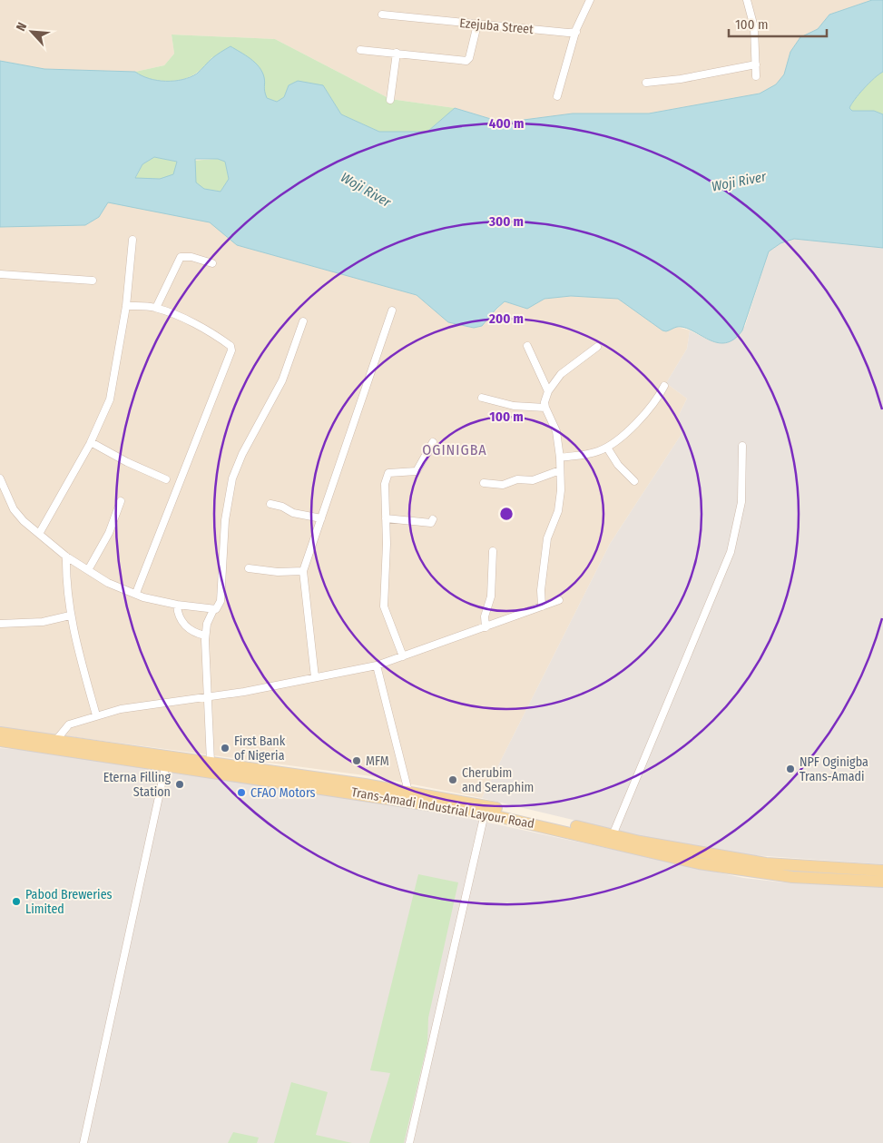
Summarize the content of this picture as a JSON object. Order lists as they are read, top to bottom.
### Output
{
  "streets": {
    "main road": ["Trans-Amadi Industrial Layour Road"],
    "street": ["Ezejuba Street"]
  },
  "districts": ["OGINIGBA"],
  "water": ["Woji River"],
  "places": [
    "First Bank of Nigeria",
    "MFM",
    "NPF Oginigba Trans-Amadi",
    "Cherubim and Seraphim",
    "Eterna Filling Station",
    "CFAO Motors",
    "Pabod Breweries Limited"
  ],
  "scale_bar": "100 m",
  "north": "top left",
  "rings": [
    "400 m",
    "300 m",
    "200 m",
    "100 m"
  ]
}
